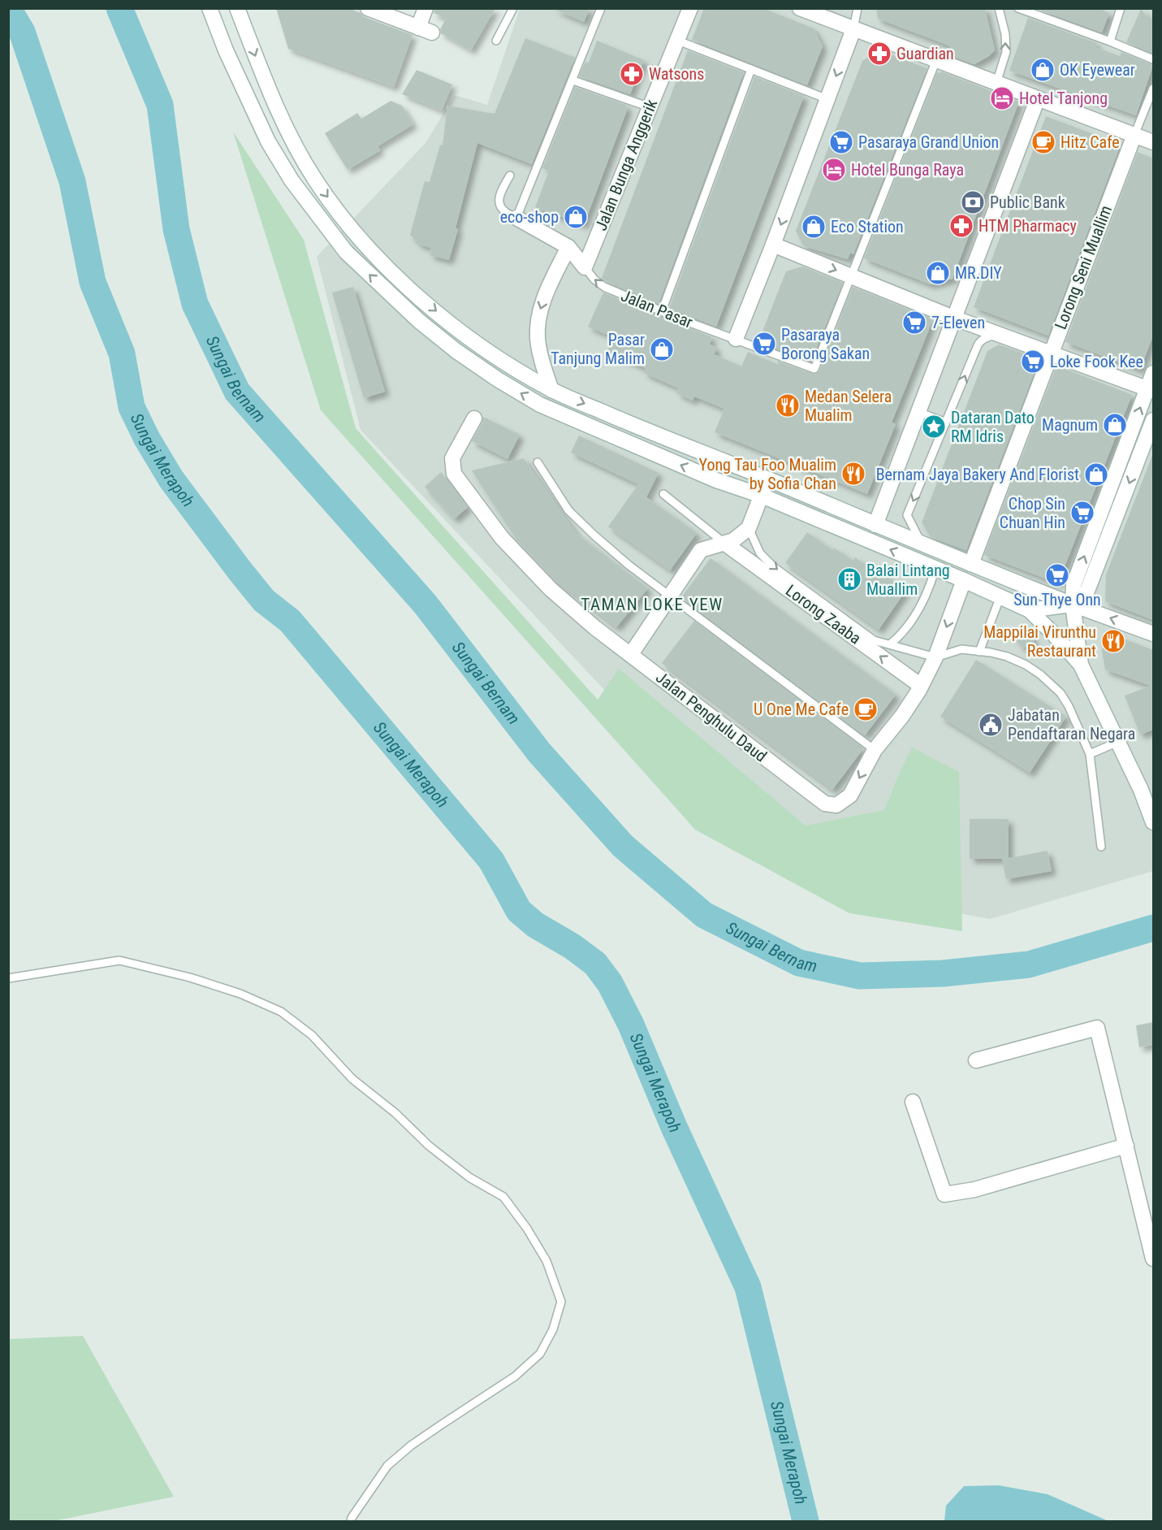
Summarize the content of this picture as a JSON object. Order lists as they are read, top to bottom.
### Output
{
  "streets": {
    "street": [
      "Jalan Bunga Anggerik",
      "Lorong Seni Muallim",
      "Lorong Zaaba",
      "Jalan Penghulu Daud"
    ],
    "lane": ["Jalan Pasar"]
  },
  "crossings": [
    ["Jalan Bunga Anggerik", "Jalan Pasar"],
    ["Lorong Zaaba", "Jalan Penghulu Daud"]
  ],
  "districts": ["TAMAN LOKE YEW"],
  "water": ["Sungai Bernam", "Sungai Merapoh"],
  "places": {
    "pharmacy": ["Guardian", "Watsons", "HTM Pharmacy"],
    "shop": [
      "OK Eyewear",
      "eco-shop",
      "Eco Station",
      "MR.DIY",
      "Pasar Tanjung Malim",
      "Magnum",
      "Bernam Jaya Bakery And Florist"
    ],
    "hotel": ["Hotel Tanjong", "Hotel Bunga Raya"],
    "supermarket": [
      "Pasaraya Grand Union",
      "7-Eleven",
      "Pasaraya Borong Sakan",
      "Loke Fook Kee",
      "Chop Sin Chuan Hin",
      "Sun Thye Onn"
    ],
    "cafe": ["Hitz Cafe", "U One Me Cafe"],
    "bank": ["Public Bank"],
    "restaurant": ["Medan Selera Mualim", "Yong Tau Foo Mualim by Sofia Chan", "Mappilai Virunthu Restaurant"],
    "place": ["Dataran Dato RM Idris"],
    "building": ["Balai Lintang Muallim"],
    "public building": ["Jabatan Pendaftaran Negara"]
  }
}
